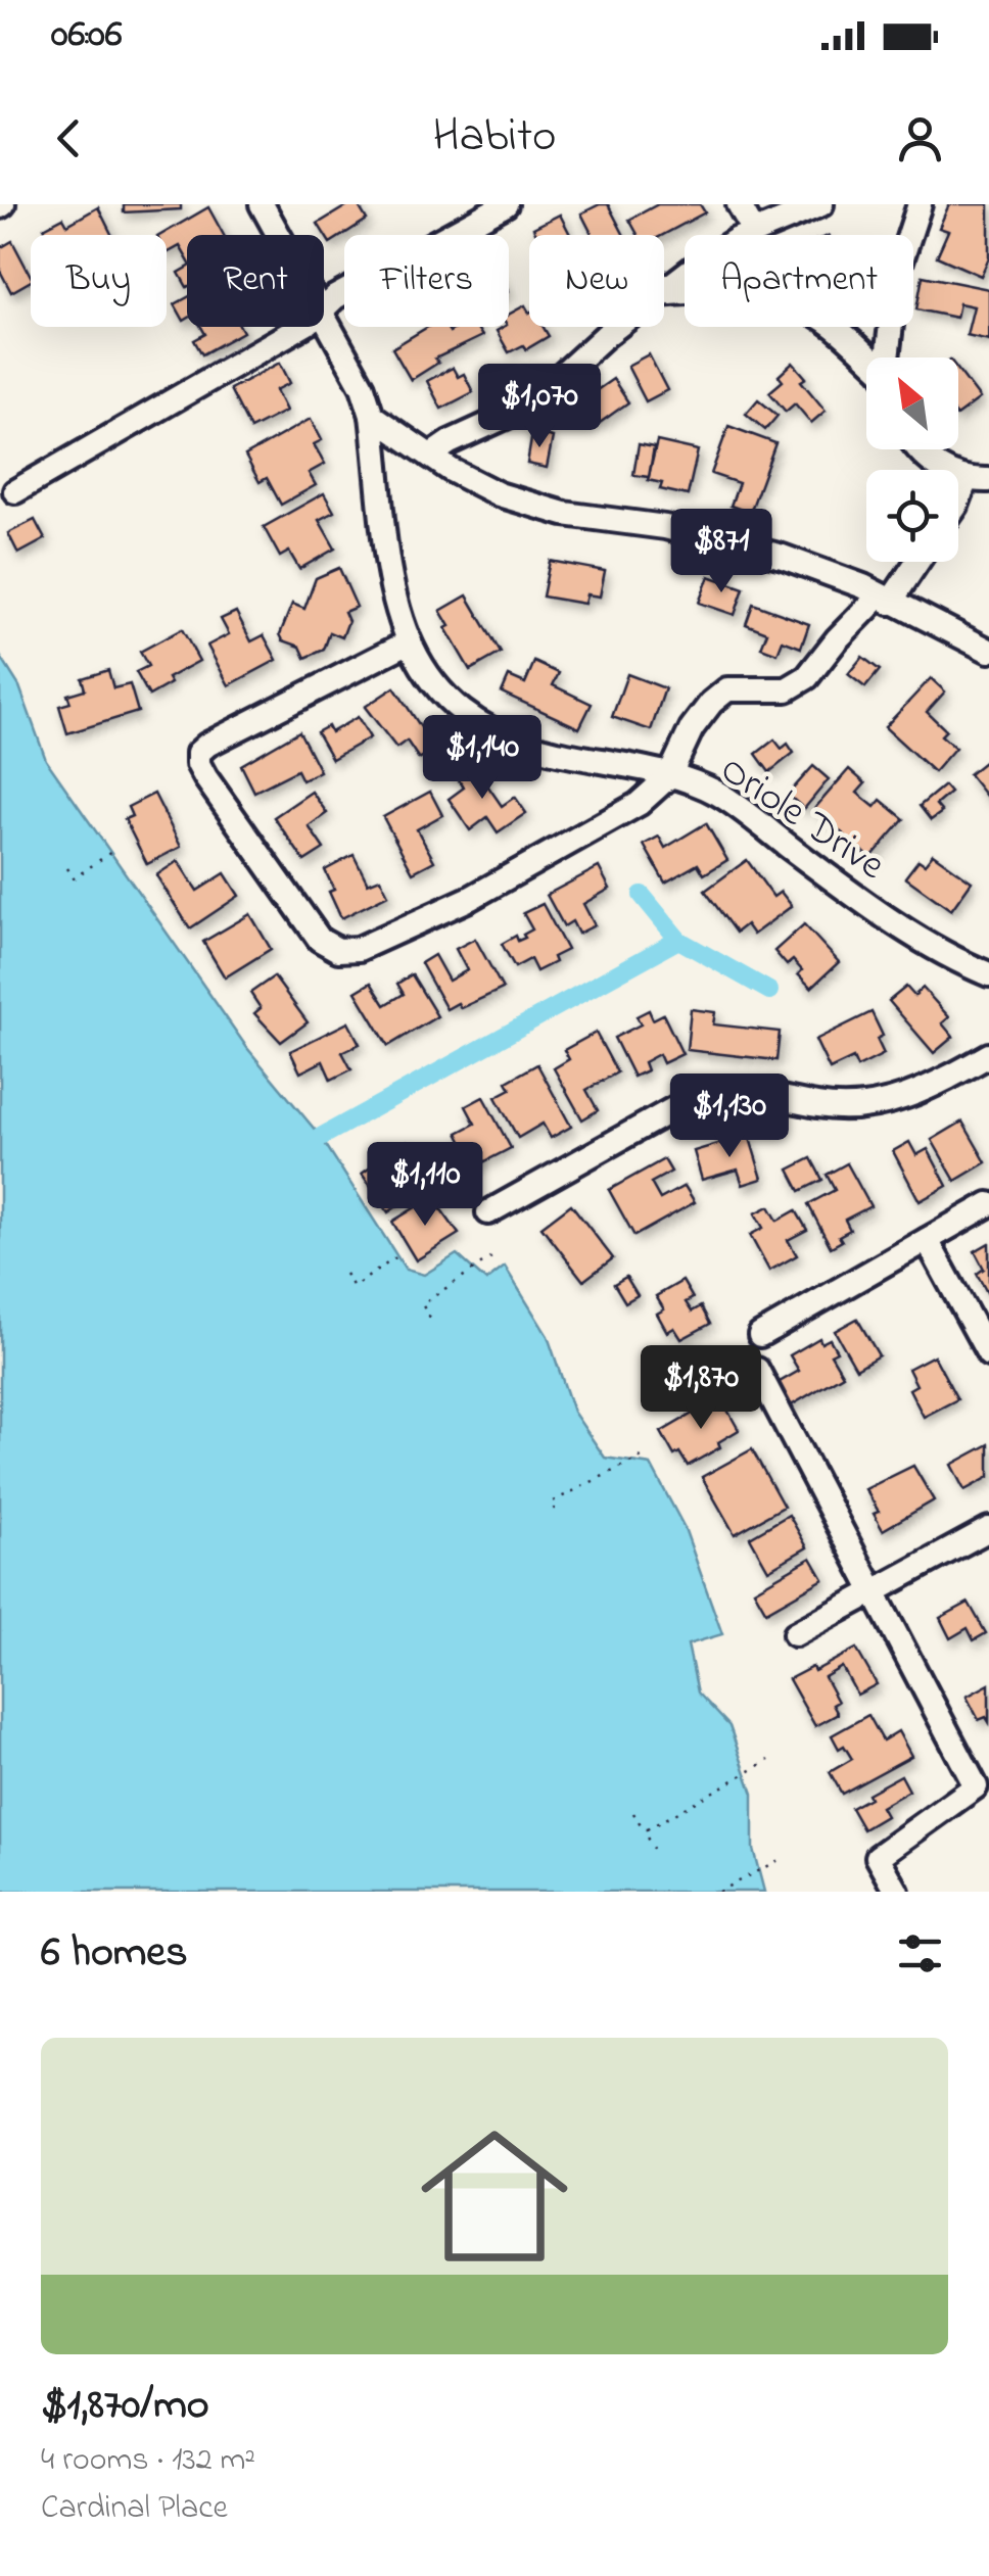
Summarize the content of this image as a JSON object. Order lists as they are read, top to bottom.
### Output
{
  "streets": {
    "street": ["Oriole Drive"]
  },
  "north": "top left",
  "page": {
    "status": "06:06",
    "header": "Habito",
    "chip": [
      "Buy",
      "Rent",
      "Filters",
      "New",
      "Apartment"
    ],
    "price": [
      "$1,070",
      "$871",
      "$1,140",
      "$1,130",
      "$1,110",
      "$1,870"
    ],
    "heading": "6 homes",
    "list": [
      {
        "name": "$1,870/mo",
        "note": "4 rooms · 132 m² · Cardinal Place"
      }
    ]
  }
}
